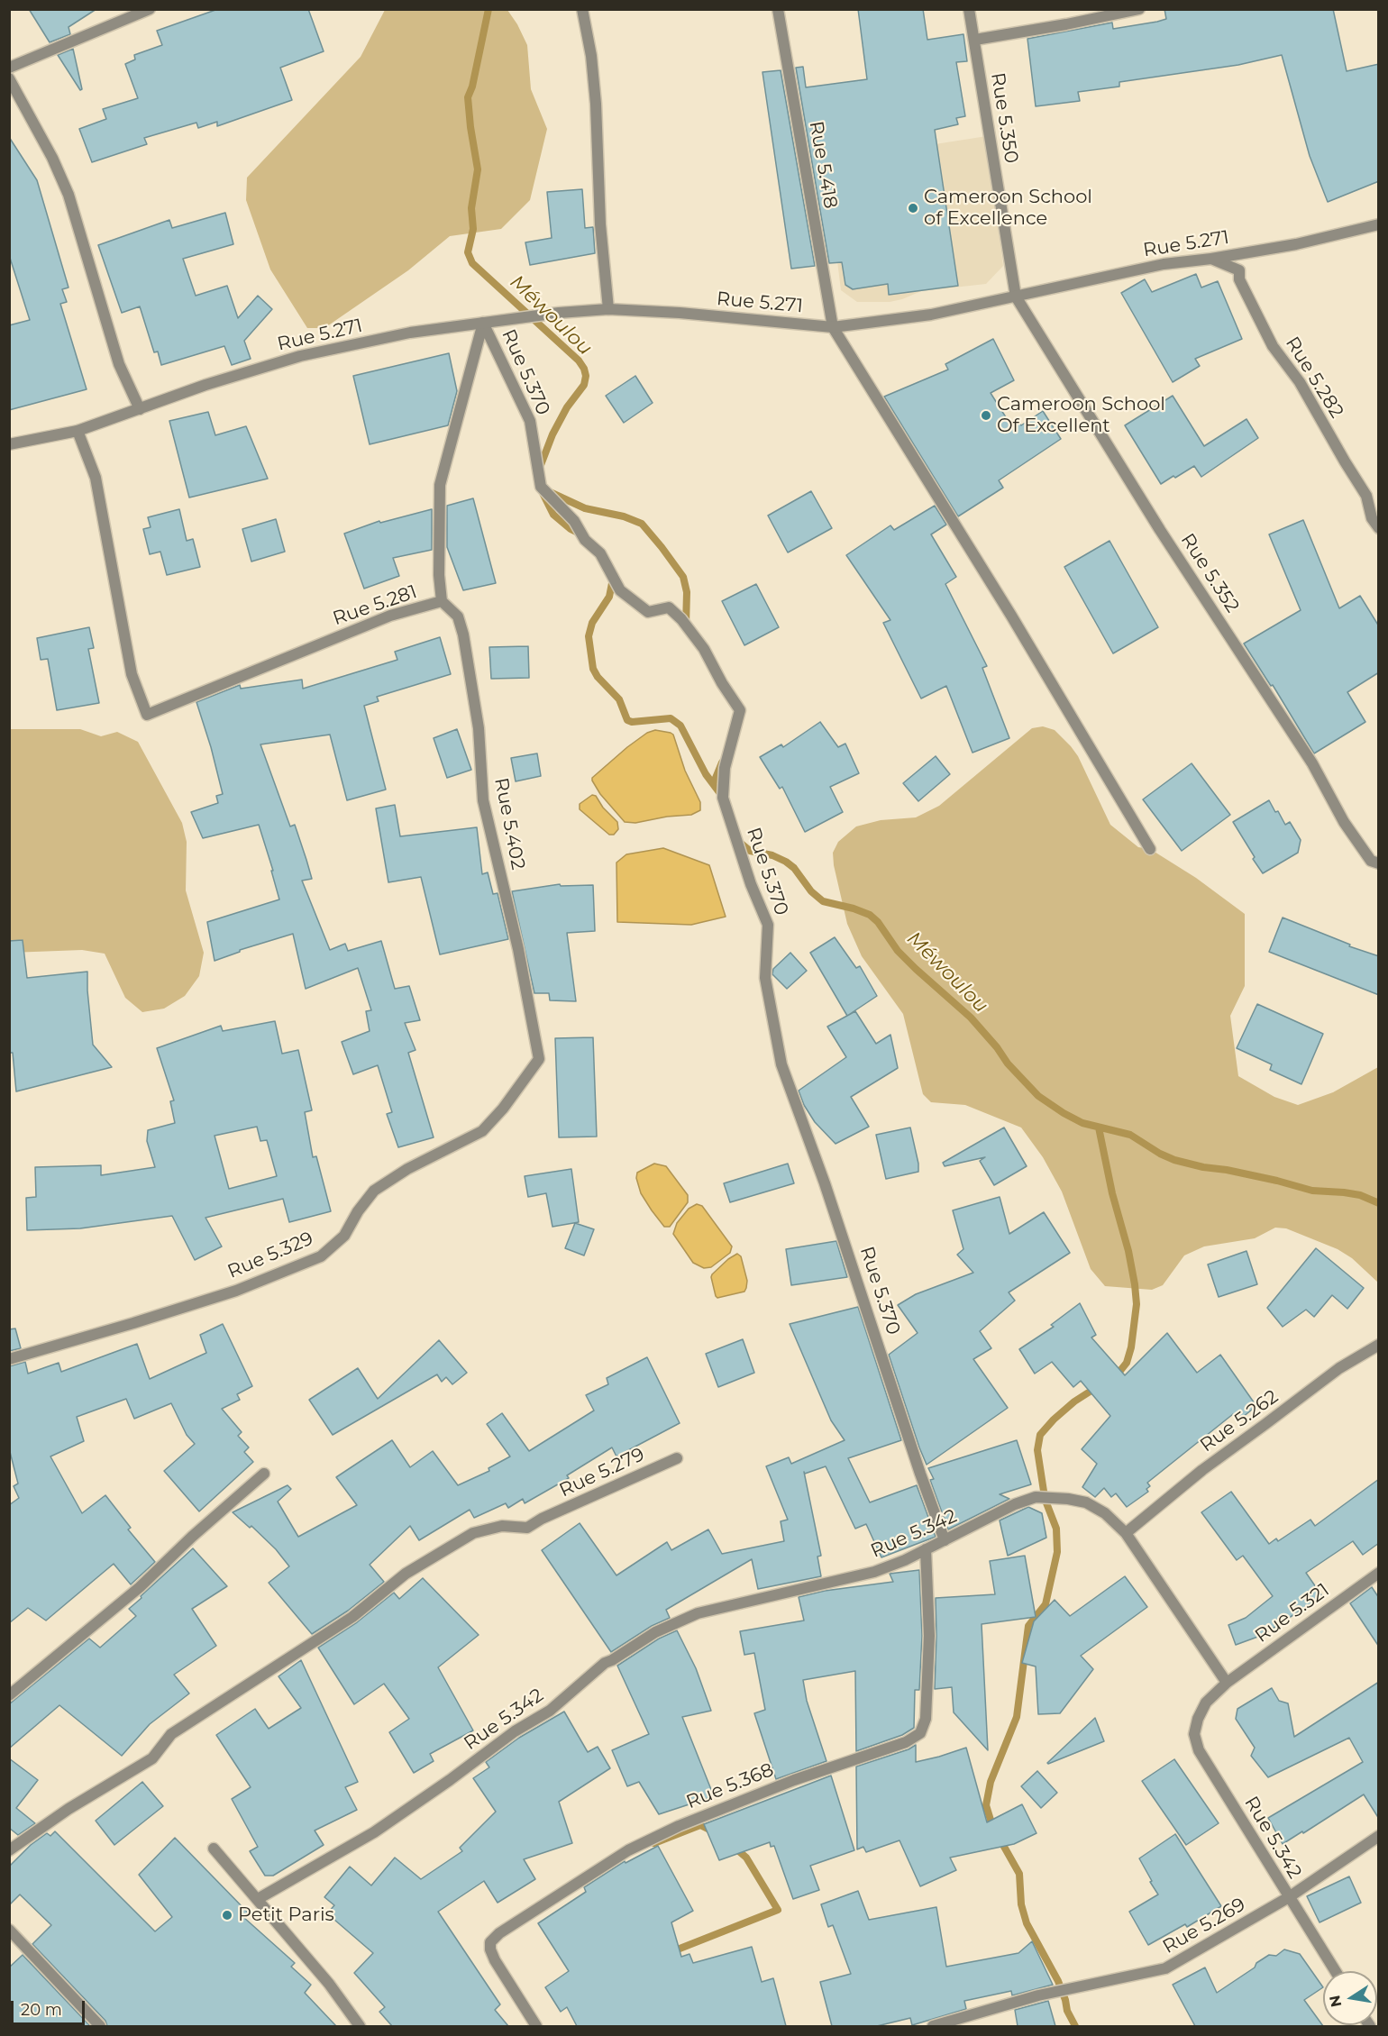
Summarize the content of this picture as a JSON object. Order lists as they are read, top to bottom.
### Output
{
  "streets": {
    "street": [
      "Rue 5.350",
      "Rue 5.418",
      "Rue 5.271",
      "Rue 5.370",
      "Rue 5.282",
      "Rue 5.352",
      "Rue 5.281",
      "Rue 5.402",
      "Rue 5.329",
      "Rue 5.262",
      "Rue 5.279",
      "Rue 5.342",
      "Rue 5.321",
      "Rue 5.368",
      "Rue 5.269"
    ]
  },
  "crossings": [
    ["Rue 5.350", "Rue 5.271"],
    ["Rue 5.350", "Rue 5.352"],
    ["Rue 5.418", "Rue 5.271"],
    ["Rue 5.271", "Rue 5.370"],
    ["Rue 5.271", "Rue 5.282"],
    ["Rue 5.271", "Rue 5.352"],
    ["Rue 5.271", "Rue 5.281"],
    ["Rue 5.370", "Rue 5.281"],
    ["Rue 5.370", "Rue 5.342"],
    ["Rue 5.281", "Rue 5.402"],
    ["Rue 5.402", "Rue 5.329"],
    ["Rue 5.262", "Rue 5.342"],
    ["Rue 5.342", "Rue 5.321"],
    ["Rue 5.342", "Rue 5.368"],
    ["Rue 5.342", "Rue 5.269"]
  ],
  "water": ["Méwoulou"],
  "places": ["Cameroon School of Excellence", "Cameroon School Of Excellent", "Petit Paris"],
  "scale_bar": "20 m",
  "north": "left"
}
